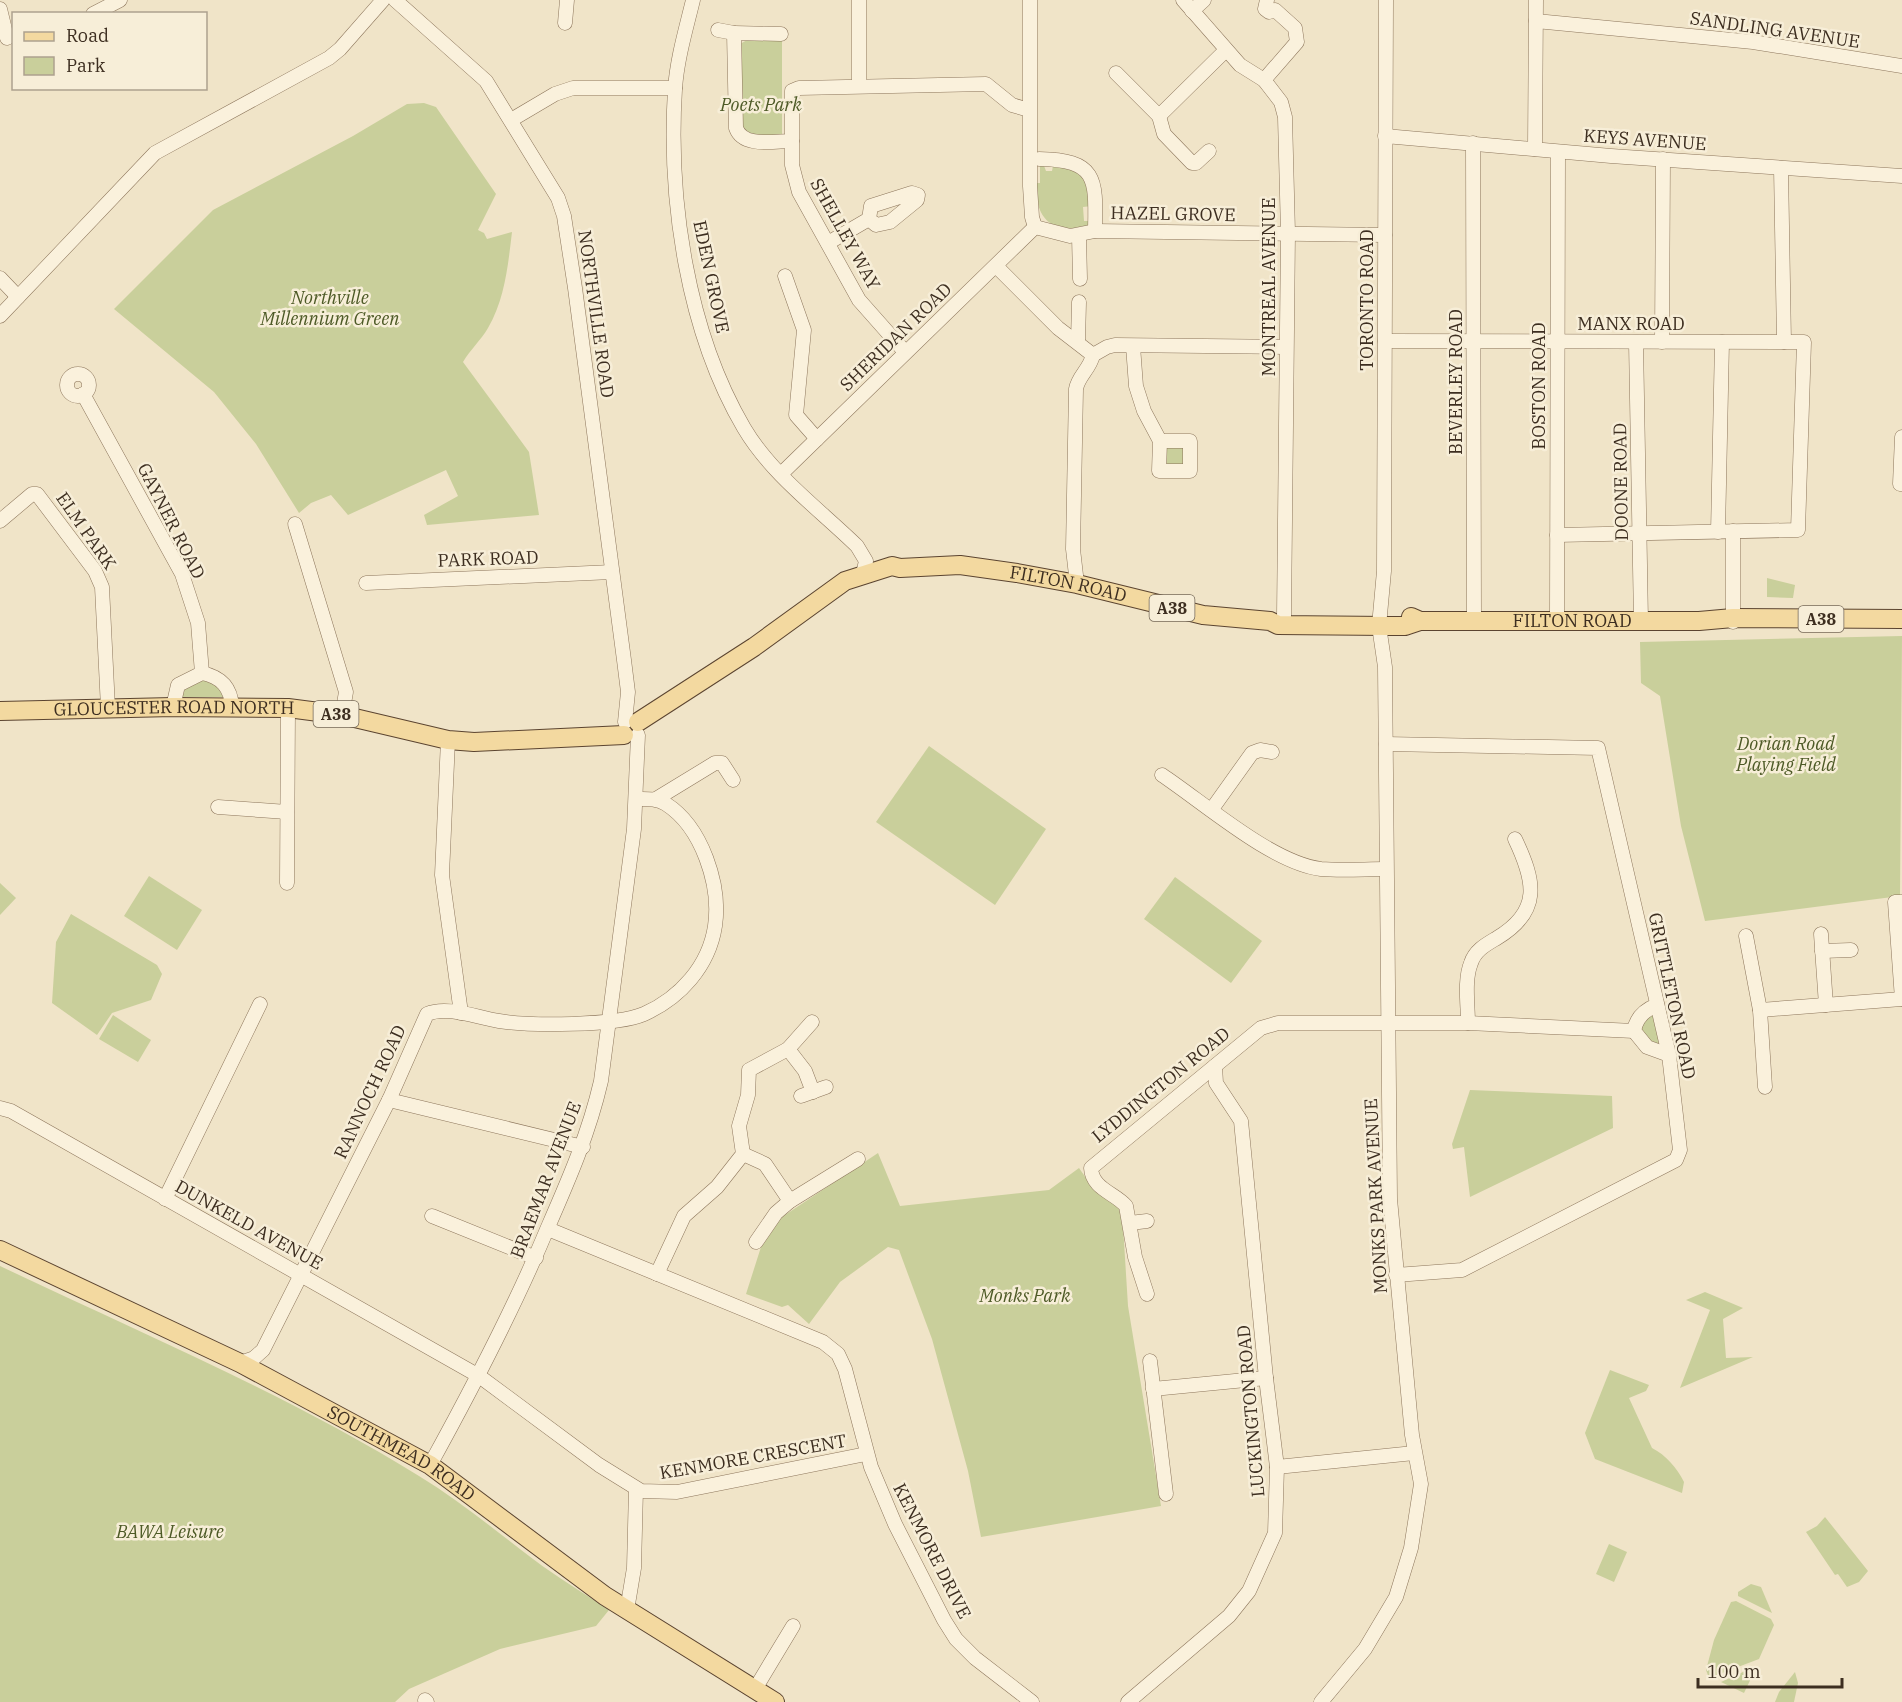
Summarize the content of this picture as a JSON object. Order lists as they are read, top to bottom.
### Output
{
  "streets": {
    "main road": [
      "FILTON ROAD",
      "A38",
      "GLOUCESTER ROAD NORTH",
      "SOUTHMEAD ROAD"
    ],
    "street": [
      "SANDLING AVENUE",
      "KEYS AVENUE",
      "HAZEL GROVE",
      "SHELLEY WAY",
      "EDEN GROVE",
      "MONTREAL AVENUE",
      "TORONTO ROAD",
      "NORTHVILLE ROAD",
      "MANX ROAD",
      "SHERIDAN ROAD",
      "BEVERLEY ROAD",
      "BOSTON ROAD",
      "DOONE ROAD",
      "GAYNER ROAD",
      "ELM PARK",
      "PARK ROAD",
      "GRITTLETON ROAD",
      "LYDDINGTON ROAD",
      "RANNOCH ROAD",
      "BRAEMAR AVENUE",
      "MONKS PARK AVENUE",
      "DUNKELD AVENUE",
      "LUCKINGTON ROAD",
      "KENMORE CRESCENT",
      "KENMORE DRIVE"
    ]
  },
  "crossings": [
    ["KEYS AVENUE", "TORONTO ROAD"],
    ["KEYS AVENUE", "BEVERLEY ROAD"],
    ["KEYS AVENUE", "BOSTON ROAD"],
    ["HAZEL GROVE", "MONTREAL AVENUE"],
    ["HAZEL GROVE", "TORONTO ROAD"],
    ["HAZEL GROVE", "SHERIDAN ROAD"],
    ["SHELLEY WAY", "SHERIDAN ROAD"],
    ["EDEN GROVE", "SHERIDAN ROAD"],
    ["EDEN GROVE", "FILTON ROAD"],
    ["MONTREAL AVENUE", "FILTON ROAD"],
    ["TORONTO ROAD", "MANX ROAD"],
    ["TORONTO ROAD", "FILTON ROAD"],
    ["TORONTO ROAD", "MONKS PARK AVENUE"],
    ["NORTHVILLE ROAD", "PARK ROAD"],
    ["NORTHVILLE ROAD", "FILTON ROAD"],
    ["NORTHVILLE ROAD", "GLOUCESTER ROAD NORTH"],
    ["NORTHVILLE ROAD", "BRAEMAR AVENUE"],
    ["MANX ROAD", "BEVERLEY ROAD"],
    ["MANX ROAD", "BOSTON ROAD"],
    ["MANX ROAD", "DOONE ROAD"],
    ["BEVERLEY ROAD", "FILTON ROAD"],
    ["BOSTON ROAD", "FILTON ROAD"],
    ["DOONE ROAD", "FILTON ROAD"],
    ["ELM PARK", "GLOUCESTER ROAD NORTH"],
    ["FILTON ROAD", "GLOUCESTER ROAD NORTH"],
    ["FILTON ROAD", "BRAEMAR AVENUE"],
    ["FILTON ROAD", "MONKS PARK AVENUE"],
    ["GLOUCESTER ROAD NORTH", "BRAEMAR AVENUE"],
    ["GRITTLETON ROAD", "MONKS PARK AVENUE"],
    ["LYDDINGTON ROAD", "MONKS PARK AVENUE"],
    ["LYDDINGTON ROAD", "LUCKINGTON ROAD"],
    ["RANNOCH ROAD", "BRAEMAR AVENUE"],
    ["RANNOCH ROAD", "DUNKELD AVENUE"],
    ["BRAEMAR AVENUE", "DUNKELD AVENUE"],
    ["BRAEMAR AVENUE", "SOUTHMEAD ROAD"],
    ["BRAEMAR AVENUE", "KENMORE CRESCENT"],
    ["DUNKELD AVENUE", "KENMORE CRESCENT"],
    ["KENMORE CRESCENT", "KENMORE DRIVE"]
  ],
  "parks": [
    "Poets Park",
    "Northville Millennium Green",
    "Dorian Road Playing Field",
    "Monks Park",
    "BAWA Leisure"
  ],
  "legend": ["Road", "Park"],
  "scale_bar": "100 m"
}
